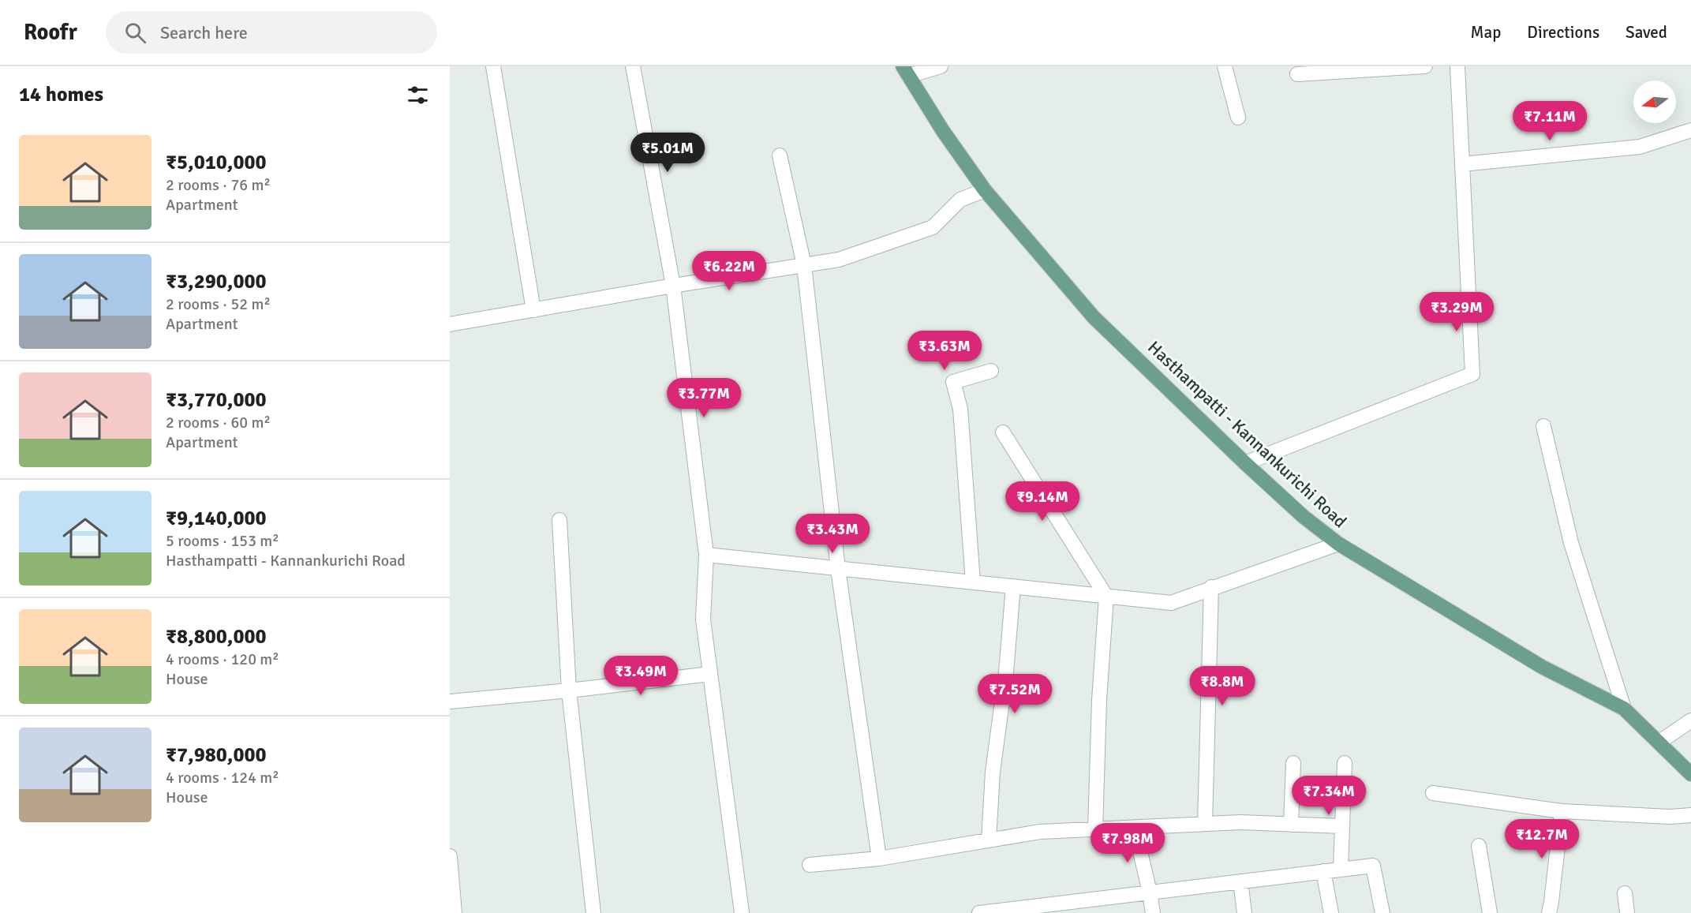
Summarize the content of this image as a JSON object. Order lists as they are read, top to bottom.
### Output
{
  "streets": {
    "main road": ["Hasthampatti - Kannankurichi Road"]
  },
  "north": "left",
  "page": {
    "header": "Roofr",
    "search": "Search here",
    "nav": ["Map", "Directions", "Saved"],
    "heading": "14 homes",
    "price": [
      "₹7.11M",
      "₹5.01M",
      "₹6.22M",
      "₹3.29M",
      "₹3.63M",
      "₹3.77M",
      "₹9.14M",
      "₹3.43M",
      "₹3.49M",
      "₹8.8M",
      "₹7.52M",
      "₹7.34M",
      "₹12.7M",
      "₹7.98M"
    ],
    "list": [
      {
        "name": "₹5,010,000",
        "note": "2 rooms · 76 m² · Apartment"
      },
      {
        "name": "₹3,290,000",
        "note": "2 rooms · 52 m² · Apartment"
      },
      {
        "name": "₹3,770,000",
        "note": "2 rooms · 60 m² · Apartment"
      },
      {
        "name": "₹9,140,000",
        "note": "5 rooms · 153 m² · Hasthampatti - Kannankurichi Road"
      },
      {
        "name": "₹8,800,000",
        "note": "4 rooms · 120 m² · House"
      },
      {
        "name": "₹7,980,000",
        "note": "4 rooms · 124 m² · House"
      }
    ]
  }
}
